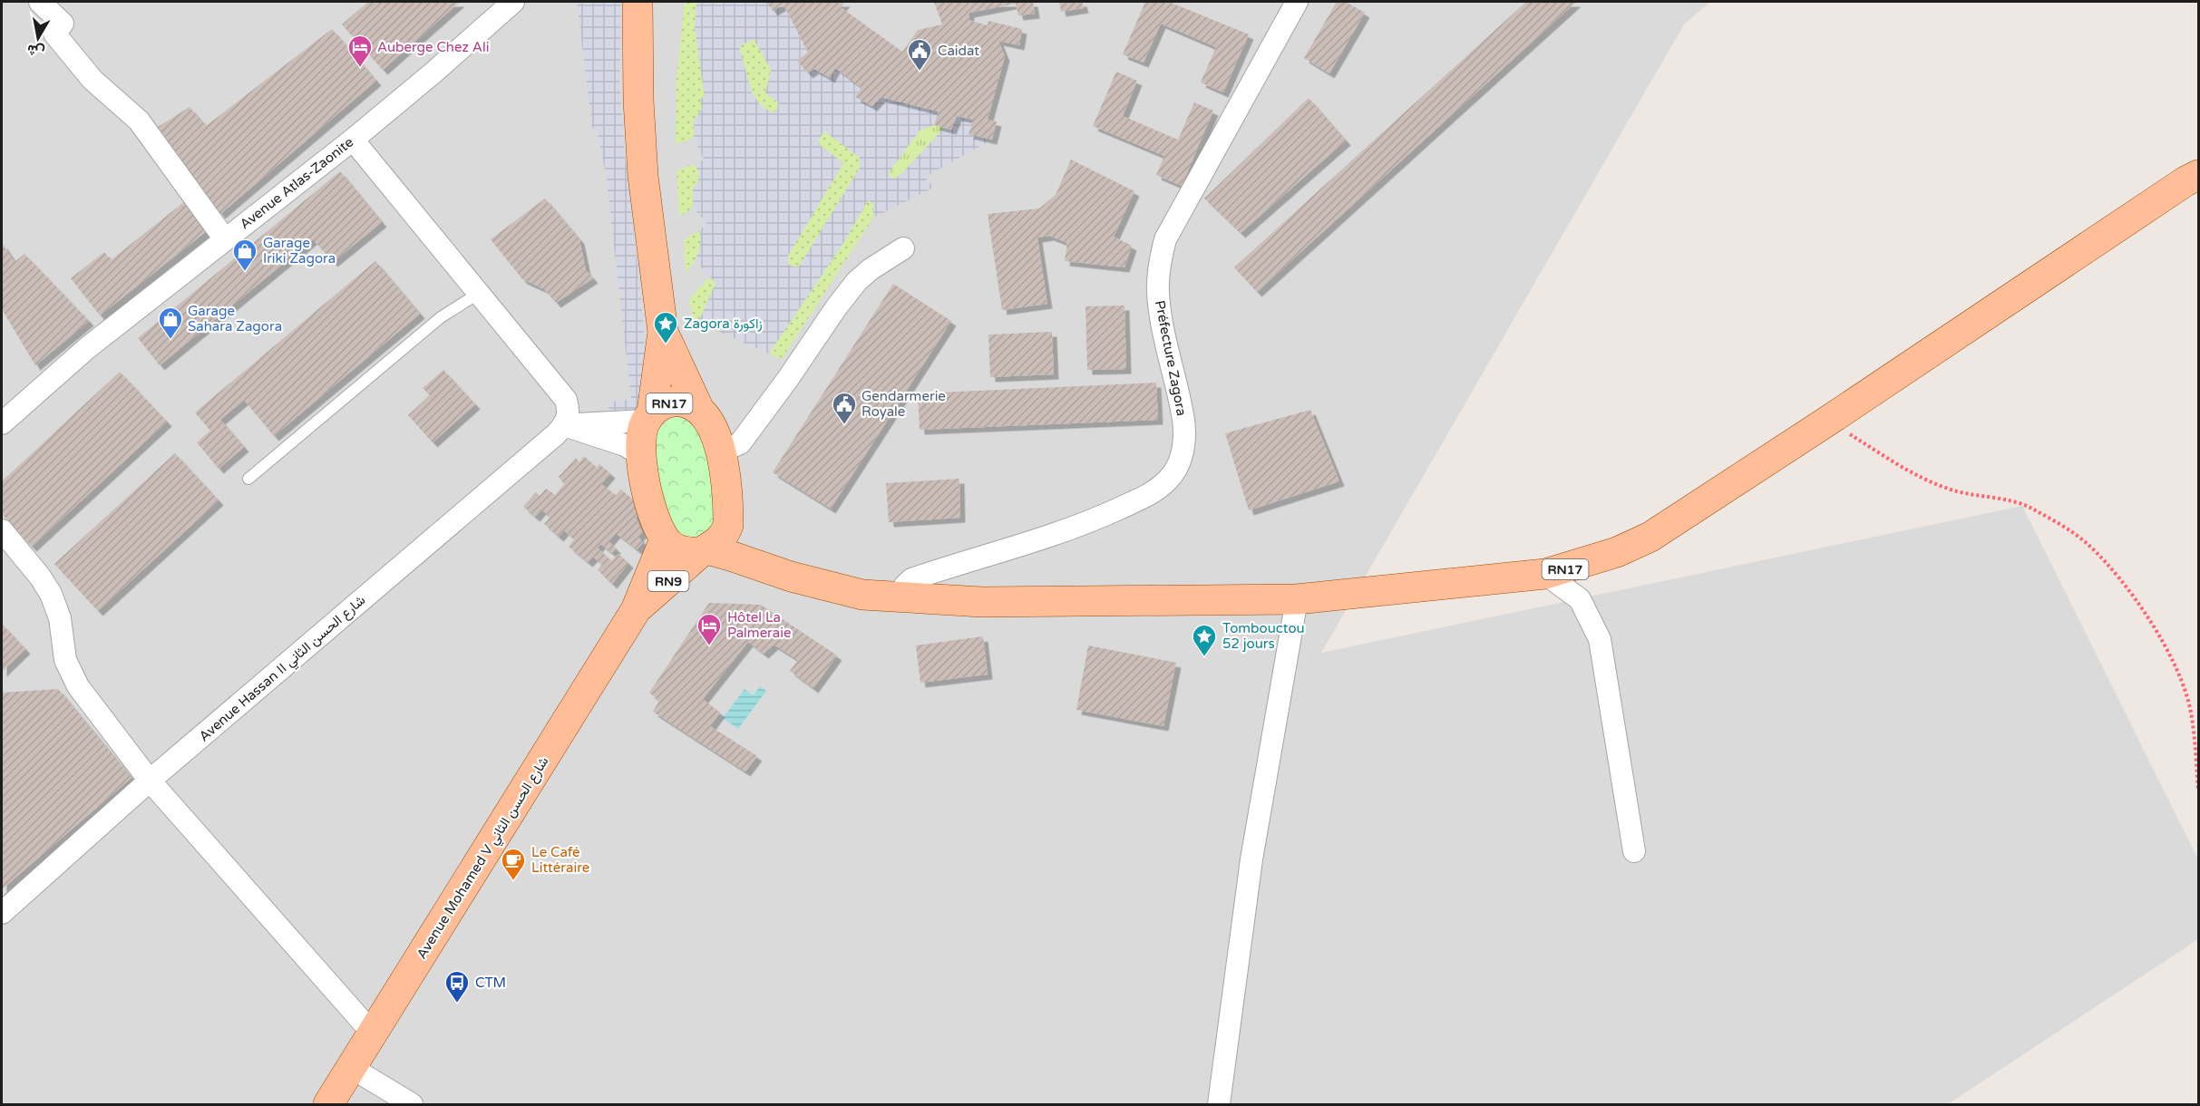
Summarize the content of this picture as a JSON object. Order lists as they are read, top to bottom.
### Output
{
  "streets": {
    "main road": ["RN17", "RN9", "Avenue Mohamed V شارع الحسن الثاني"],
    "street": ["Avenue Atlas-Zaonite", "Préfecture Zagora", "Avenue Hassan II شارع الحسن الثاني"]
  },
  "crossings": [
    ["Préfecture Zagora", "RN17"],
    ["RN17", "RN9"],
    ["RN9", "Avenue Mohamed V شارع الحسن الثاني"]
  ],
  "places": {
    "hotel": ["Auberge Chez Ali", "Hôtel La Palmeraie"],
    "public building": ["Caidat", "Gendarmerie Royale"],
    "shop": ["Garage Iriki Zagora", "Garage Sahara Zagora"],
    "place": ["Zagora زاكورة", "Tombouctou 52 jours"],
    "cafe": ["Le Café Littéraire"],
    "bus stop": ["CTM"]
  },
  "north": "bottom"
}
